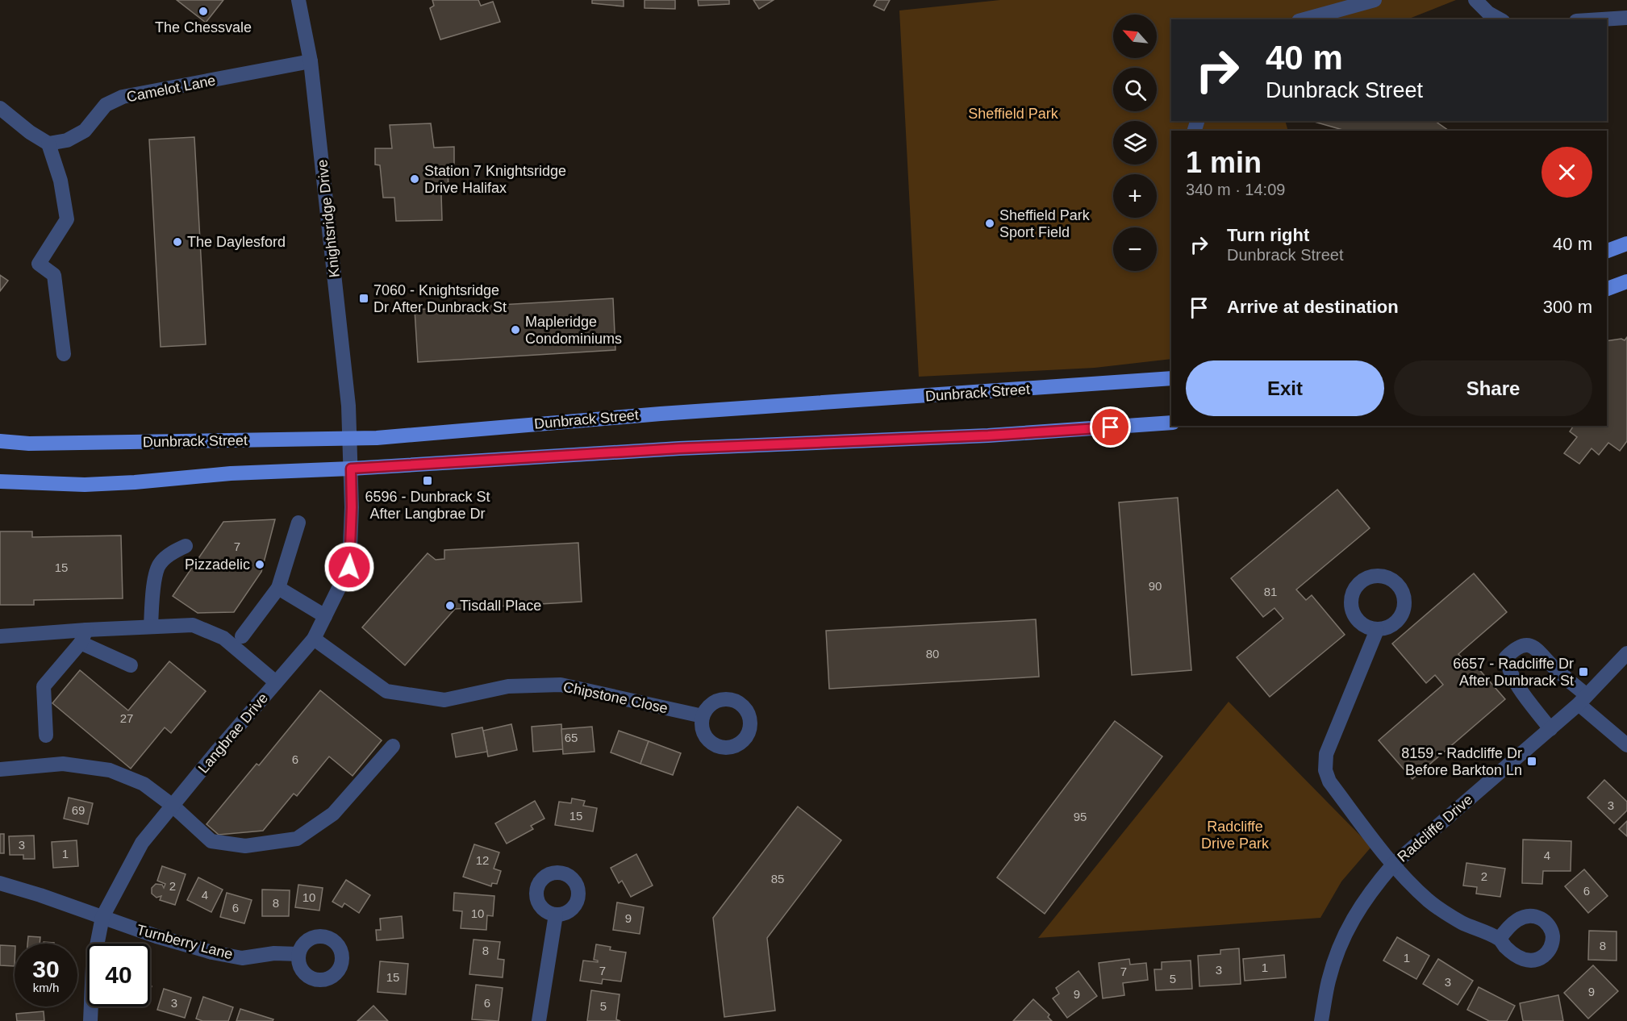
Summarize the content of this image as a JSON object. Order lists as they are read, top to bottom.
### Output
{
  "streets": {
    "main road": ["Dunbrack Street"],
    "street": [
      "Camelot Lane",
      "Knightsridge Drive",
      "Chipstone Close",
      "Langbrae Drive",
      "Radcliffe Drive",
      "Turnberry Lane"
    ]
  },
  "crossings": [
    ["Camelot Lane", "Knightsridge Drive"],
    ["Knightsridge Drive", "Dunbrack Street"],
    ["Knightsridge Drive", "Langbrae Drive"],
    ["Dunbrack Street", "Langbrae Drive"],
    ["Chipstone Close", "Langbrae Drive"],
    ["Langbrae Drive", "Turnberry Lane"]
  ],
  "parks": ["Sheffield Park", "Radcliffe Drive Park"],
  "places": {
    "other": [
      "The Chessvale",
      "Station 7 Knightsridge Drive Halifax",
      "Sheffield Park Sport Field",
      "The Daylesford",
      "Mapleridge Condominiums",
      "Pizzadelic",
      "Tisdall Place"
    ],
    "transit": [
      "7060 - Knightsridge Dr After Dunbrack St",
      "6596 - Dunbrack St After Langbrae Dr",
      "6657 - Radcliffe Dr After Dunbrack St",
      "8159 - Radcliffe Dr Before Barkton Ln"
    ]
  },
  "house_numbers": [
    "7",
    "15",
    "90",
    "81",
    "80",
    "27",
    "65",
    "6",
    "3",
    "69",
    "15",
    "95",
    "3",
    "1",
    "4",
    "12",
    "2",
    "85",
    "2",
    "6",
    "4",
    "10",
    "8",
    "6",
    "10",
    "9",
    "8",
    "8",
    "1",
    "1",
    "3",
    "7",
    "7",
    "15",
    "5",
    "3",
    "9",
    "9",
    "3",
    "6",
    "5"
  ],
  "north": "top left",
  "page": {
    "map_buttons": ["+", "−"],
    "turn": ["40 m", "Dunbrack Street"],
    "heading": ["1 min", "340 m · 14:09"],
    "list": [
      {
        "name": "Turn right",
        "note": "Dunbrack Street",
        "value": "40 m"
      },
      {
        "name": "Arrive at destination",
        "value": "300 m"
      }
    ],
    "buttons": ["Exit", "Share"],
    "speed": "30 km/h",
    "limit": "40"
  }
}
